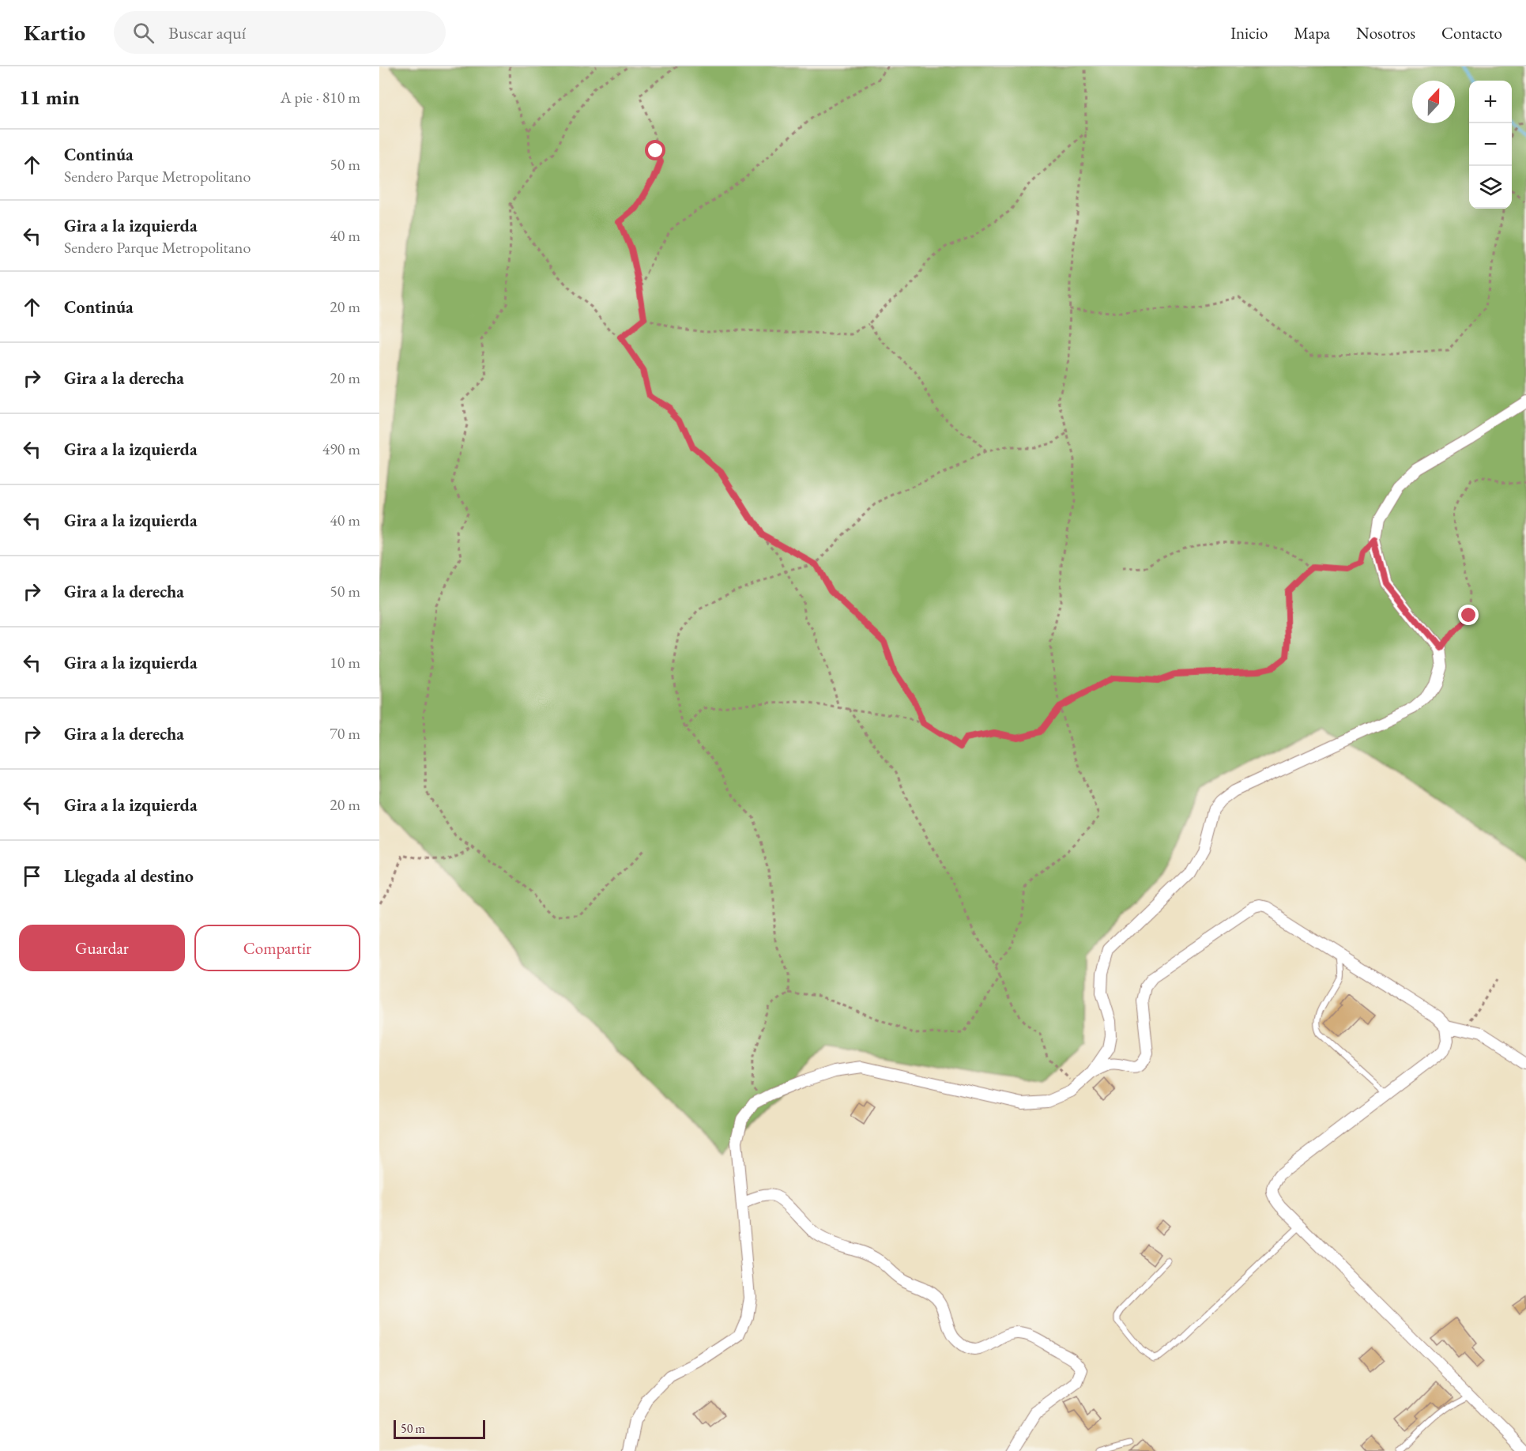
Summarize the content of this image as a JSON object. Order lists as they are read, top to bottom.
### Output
{
  "scale_bar": "50 m",
  "north": "top",
  "page": {
    "header": "Kartio",
    "search": "Buscar aquí",
    "nav": [
      "Inicio",
      "Mapa",
      "Nosotros",
      "Contacto"
    ],
    "heading": ["11 min", "A pie · 810 m"],
    "map_buttons": ["+", "−"],
    "list": [
      ["Continúa", "Sendero Parque Metropolitano", "50 m"],
      ["Gira a la izquierda", "Sendero Parque Metropolitano", "40 m"],
      ["Continúa", "20 m"],
      ["Gira a la derecha", "20 m"],
      ["Gira a la izquierda", "490 m"],
      ["Gira a la izquierda", "40 m"],
      ["Gira a la derecha", "50 m"],
      ["Gira a la izquierda", "10 m"],
      ["Gira a la derecha", "70 m"],
      ["Gira a la izquierda", "20 m"],
      "Llegada al destino"
    ],
    "buttons": ["Guardar", "Compartir"],
    "scale": "50 m"
  }
}
